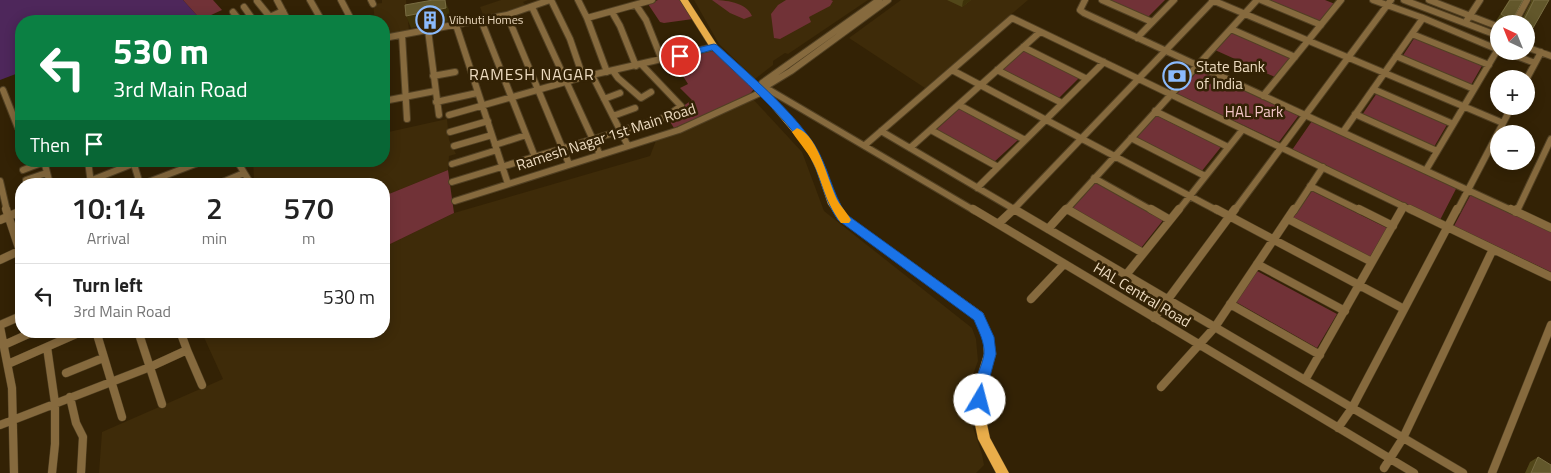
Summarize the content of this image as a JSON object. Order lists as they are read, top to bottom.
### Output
{
  "streets": {
    "street": ["Ramesh Nagar 1st Main Road", "HAL Central Road"]
  },
  "crossings": [
    ["Ramesh Nagar 1st Main Road", "HAL Central Road"]
  ],
  "districts": ["RAMESH NAGAR"],
  "parks": ["HAL Park"],
  "places": {
    "building": ["Vibhuti Homes"],
    "bank": ["State Bank of India"]
  },
  "north": "top left",
  "page": {
    "map_buttons": ["+", "−"],
    "turn": ["530 m", "3rd Main Road"],
    "then": "Then",
    "eta": [
      "10:14",
      "Arrival",
      "2",
      "min",
      "570",
      "m"
    ],
    "list": [
      {
        "name": "Turn left",
        "note": "3rd Main Road",
        "value": "530 m"
      }
    ]
  }
}
